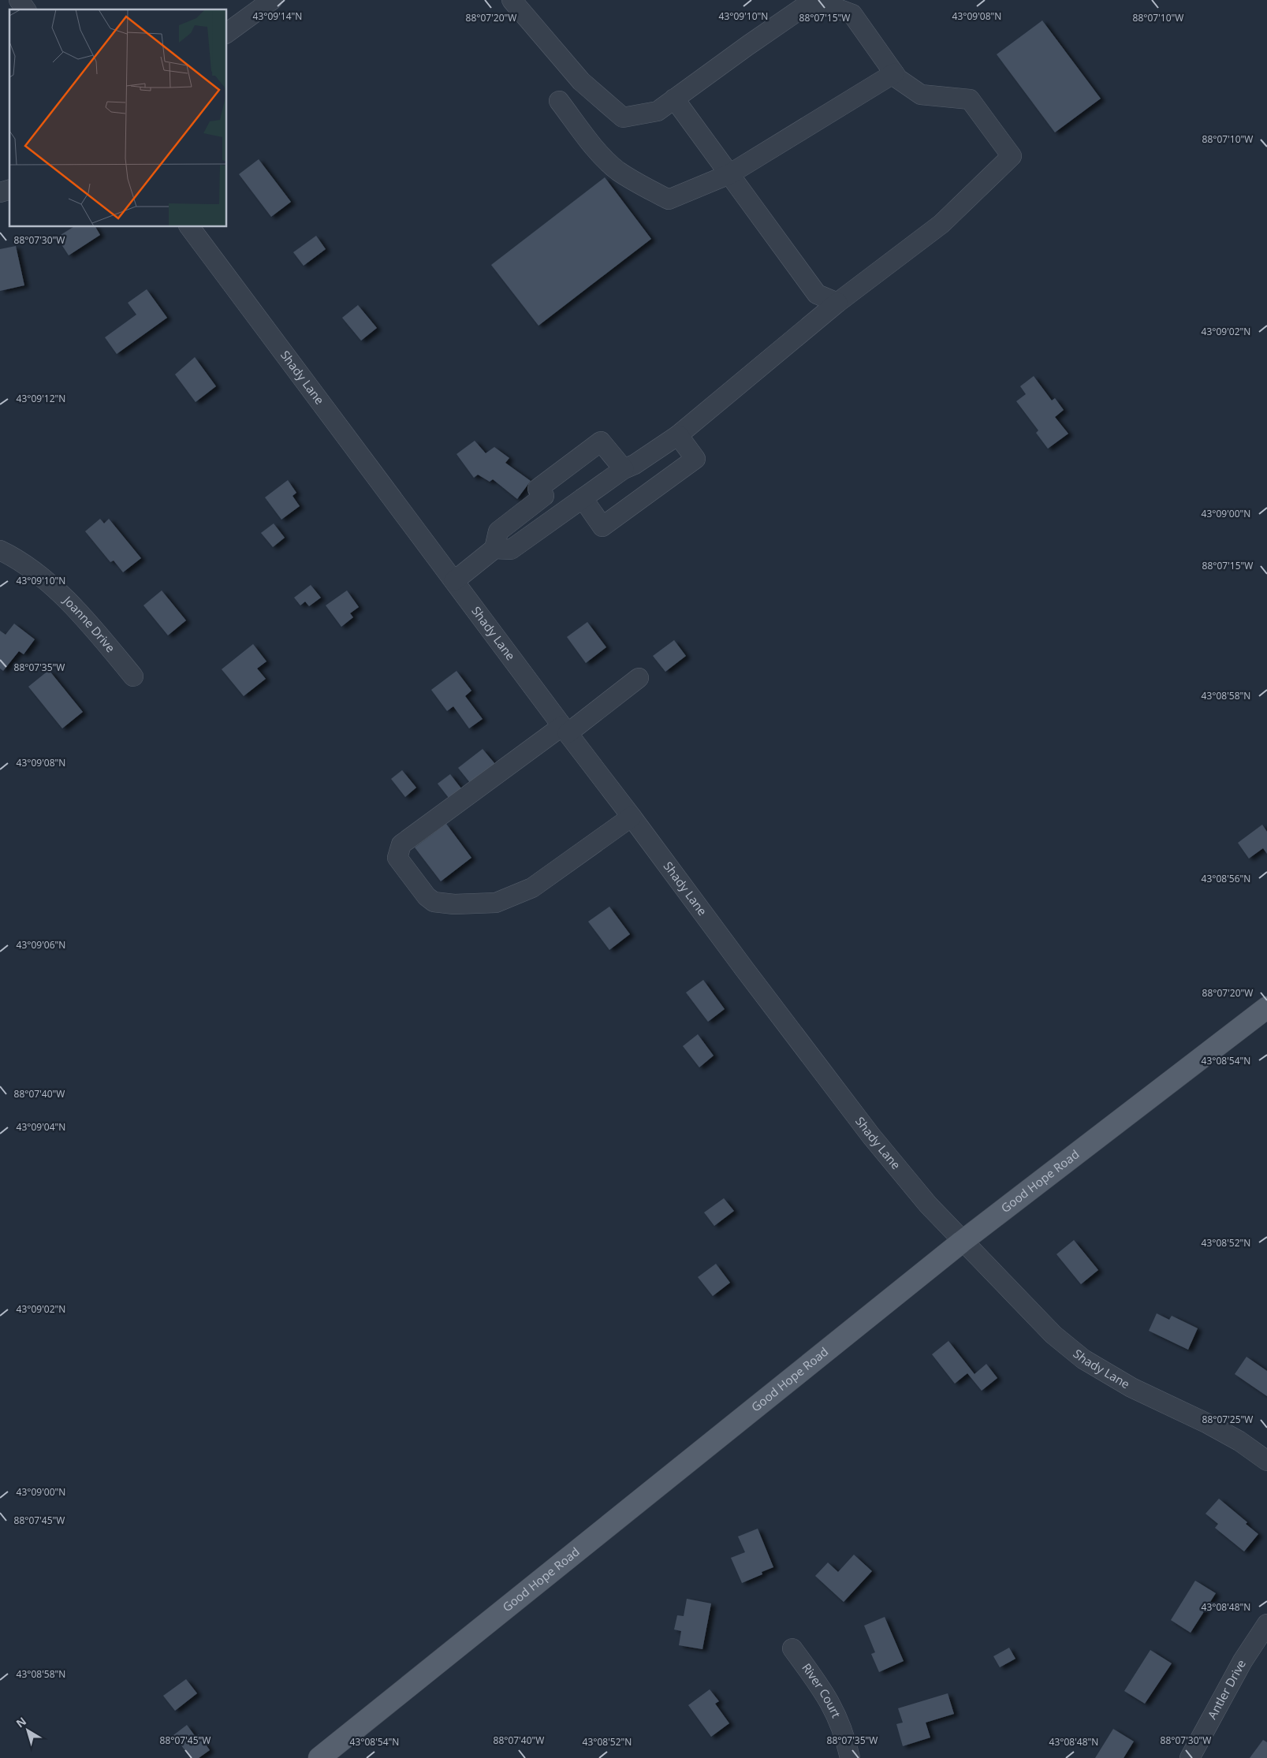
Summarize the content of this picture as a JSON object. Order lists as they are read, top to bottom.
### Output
{
  "streets": {
    "main road": ["Good Hope Road"],
    "street": [
      "Shady Lane",
      "Joanne Drive",
      "Antler Drive",
      "River Court"
    ]
  },
  "crossings": [
    ["Shady Lane", "Good Hope Road"]
  ],
  "north": "top left",
  "coordinates": [
    "43°09'14\"N",
    "43°09'10\"N",
    "43°09'08\"N",
    "88°07'10\"W",
    "88°07'20\"W",
    "88°07'15\"W",
    "88°07'30\"W",
    "43°09'02\"N",
    "43°09'12\"N",
    "43°09'00\"N",
    "88°07'35\"W",
    "43°08'58\"N",
    "43°08'56\"N",
    "43°09'06\"N",
    "43°08'54\"N",
    "88°07'40\"W",
    "43°09'04\"N",
    "43°08'52\"N",
    "88°07'25\"W",
    "88°07'45\"W",
    "43°08'48\"N"
  ]
}
